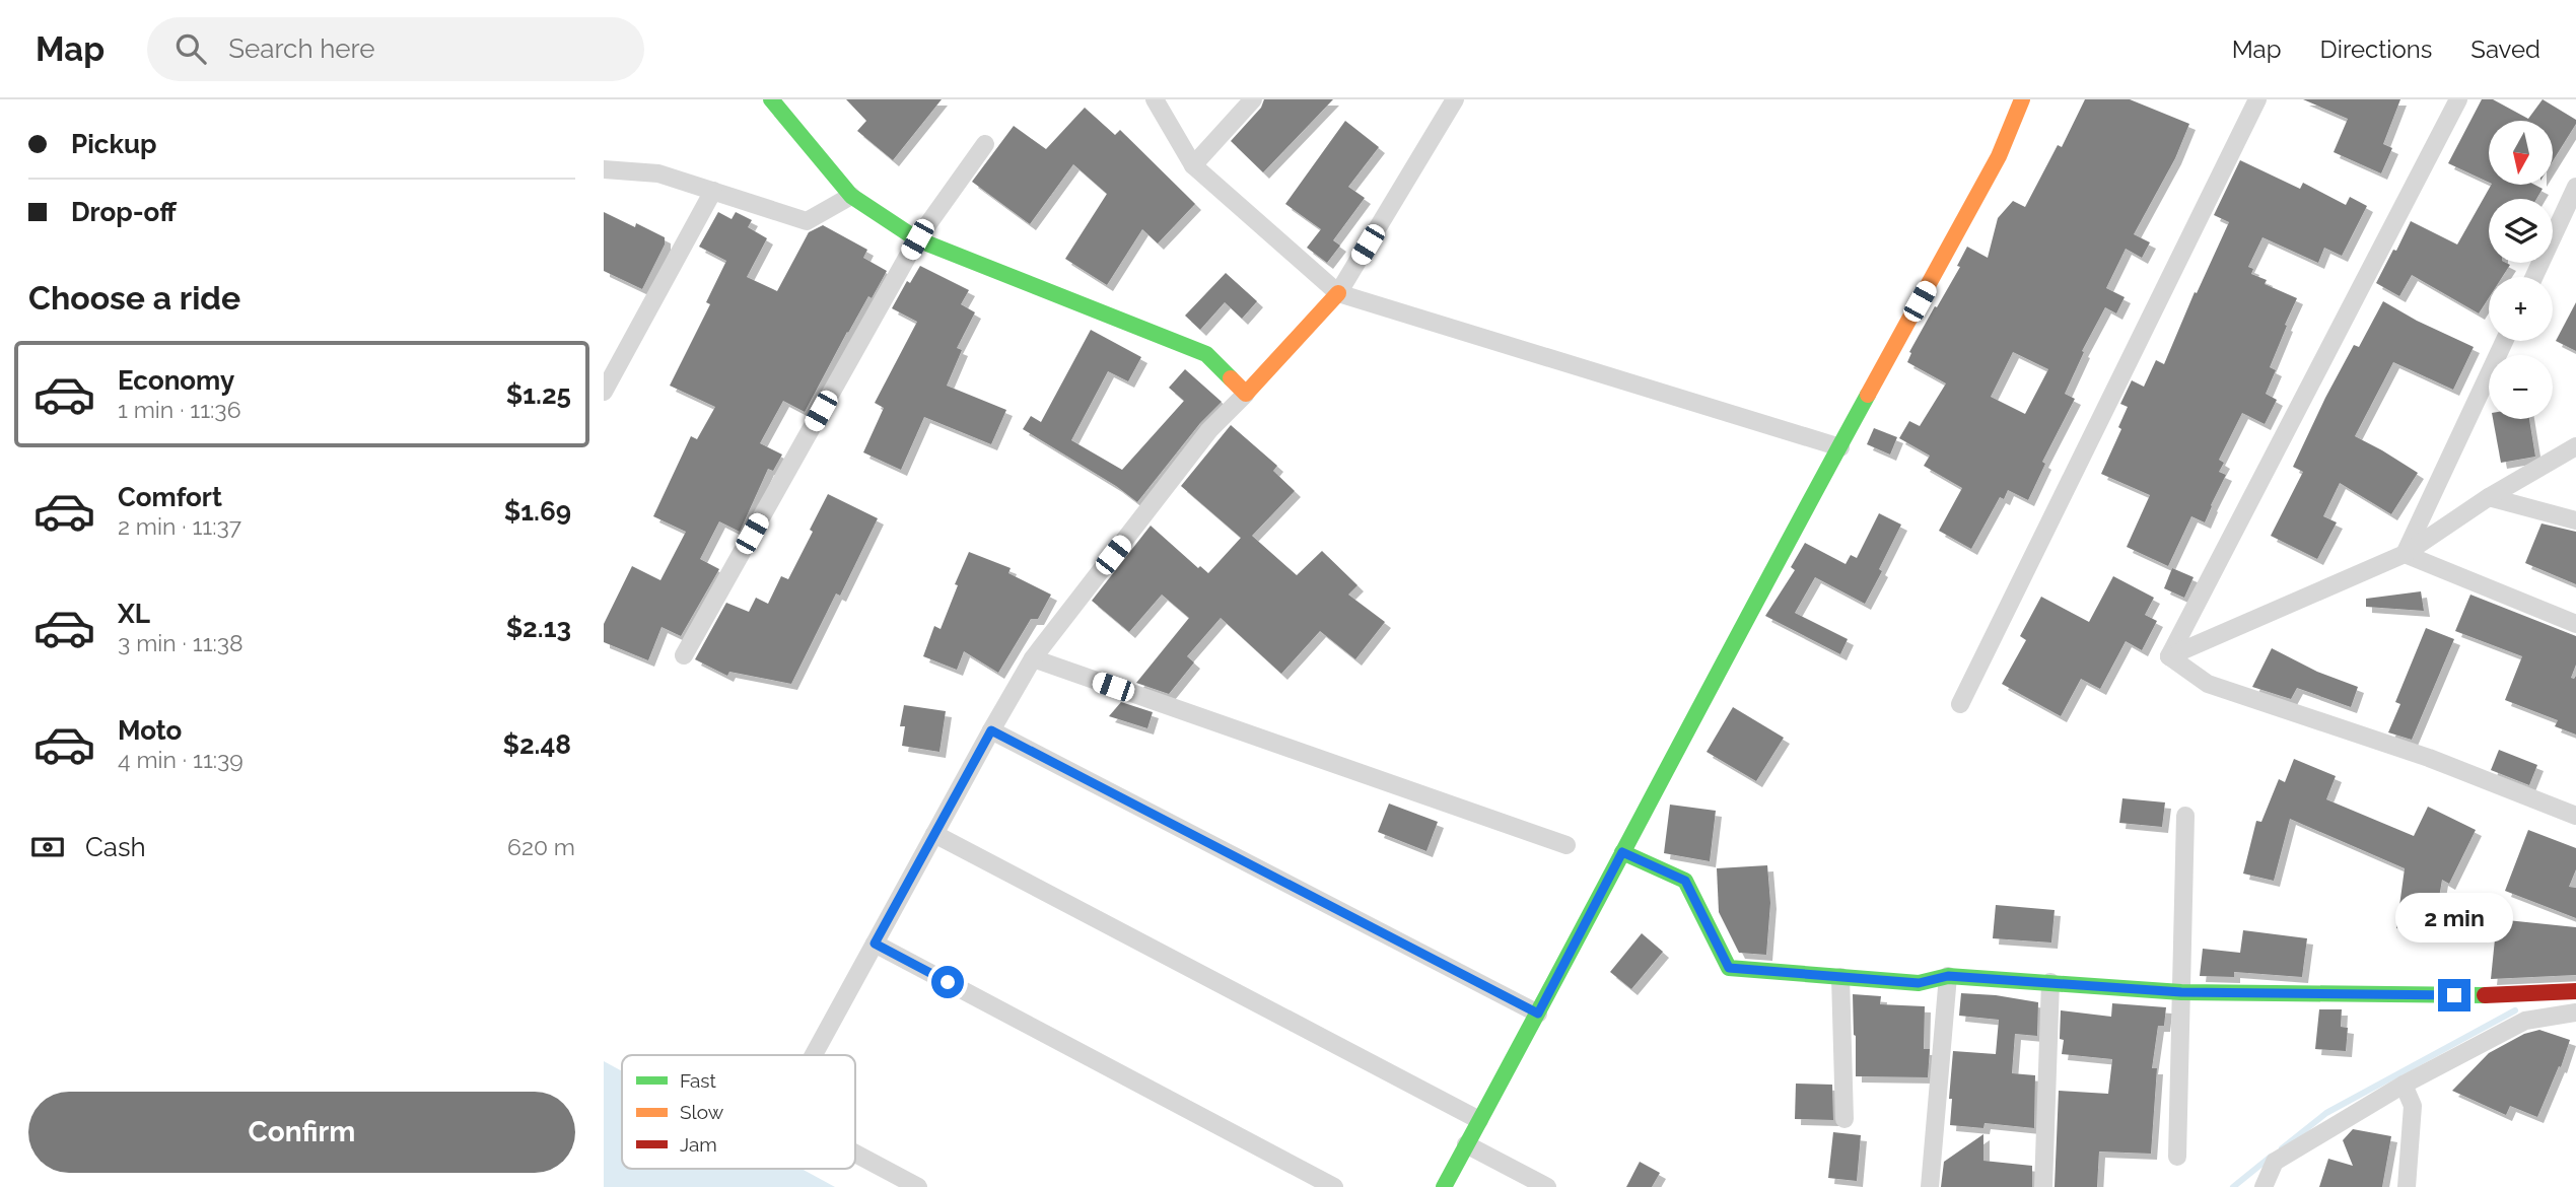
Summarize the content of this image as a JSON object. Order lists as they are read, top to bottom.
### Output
{
  "legend": ["Fast", "Slow", "Jam"],
  "north": "bottom",
  "page": {
    "header": "Map",
    "search": "Search here",
    "nav": ["Map", "Directions", "Saved"],
    "banner": ["Pickup", "Drop-off"],
    "map_buttons": ["+", "−"],
    "heading": "Choose a ride",
    "list": [
      {
        "name": "Economy",
        "note": "1 min · 11:36",
        "value": "$1.25"
      },
      {
        "name": "Comfort",
        "note": "2 min · 11:37",
        "value": "$1.69"
      },
      {
        "name": "XL",
        "note": "3 min · 11:38",
        "value": "$2.13"
      },
      {
        "name": "Moto",
        "note": "4 min · 11:39",
        "value": "$2.48"
      }
    ],
    "pay": ["Cash", "620 m"],
    "bubble": "2 min",
    "buttons": "Confirm"
  }
}
